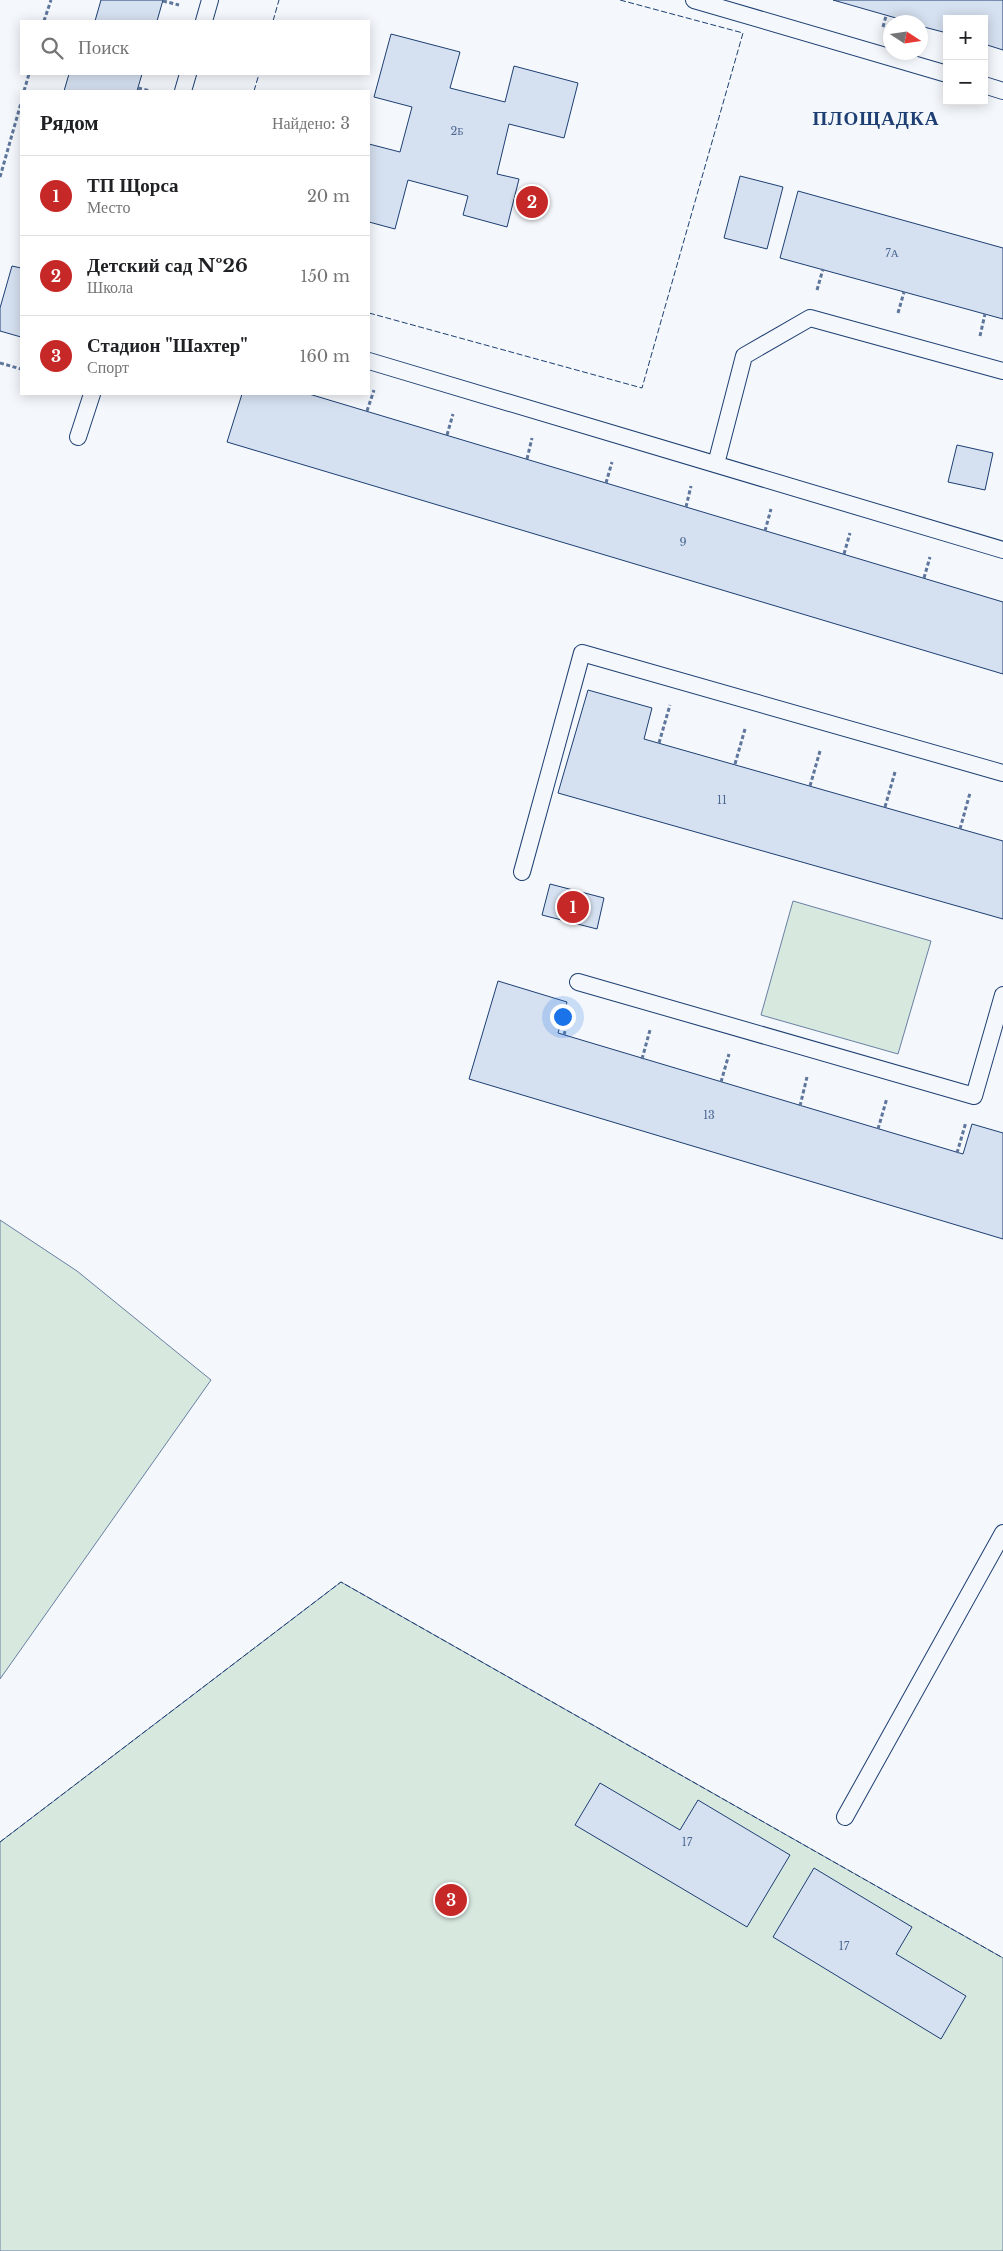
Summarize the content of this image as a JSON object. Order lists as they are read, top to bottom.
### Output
{
  "districts": ["ПЛОЩАДКА"],
  "house_numbers": [
    "2Б",
    "7А",
    "9",
    "11",
    "13",
    "17",
    "17"
  ],
  "north": "right",
  "page": {
    "map_buttons": ["+", "−"],
    "search": "Поиск",
    "heading": ["Рядом", "Найдено: 3"],
    "list": [
      {
        "mark": "1",
        "name": "ТП Щорса",
        "note": "Место",
        "value": "20 m"
      },
      {
        "mark": "2",
        "name": "Детский сад №26",
        "note": "Школа",
        "value": "150 m"
      },
      {
        "mark": "3",
        "name": "Стадион \"Шахтер\"",
        "note": "Спорт",
        "value": "160 m"
      }
    ],
    "pins": ["2", "1", "3"]
  }
}
